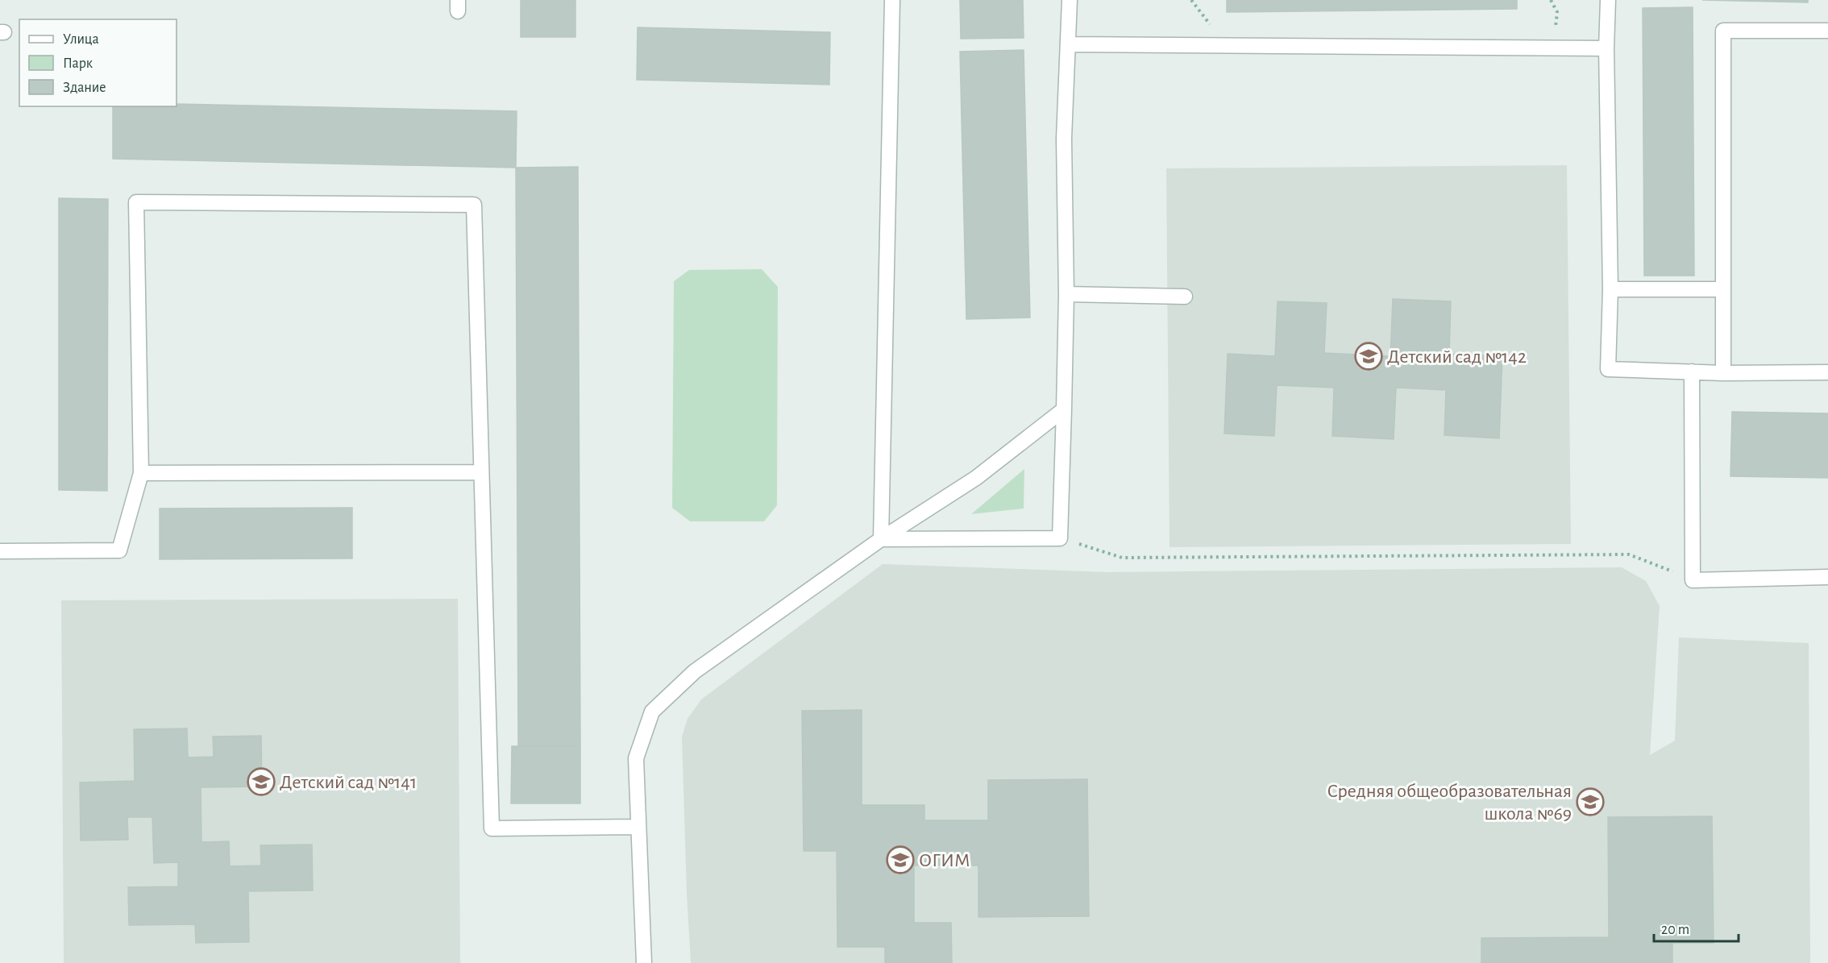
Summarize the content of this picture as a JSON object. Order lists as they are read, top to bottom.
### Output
{
  "places": {
    "school or university": [
      "Детский сад №142",
      "Детский сад №141",
      "Средняя общеобразовательная школа №69",
      "ОГИМ"
    ]
  },
  "legend": ["Улица", "Парк", "Здание"],
  "scale_bar": "20 m"
}
